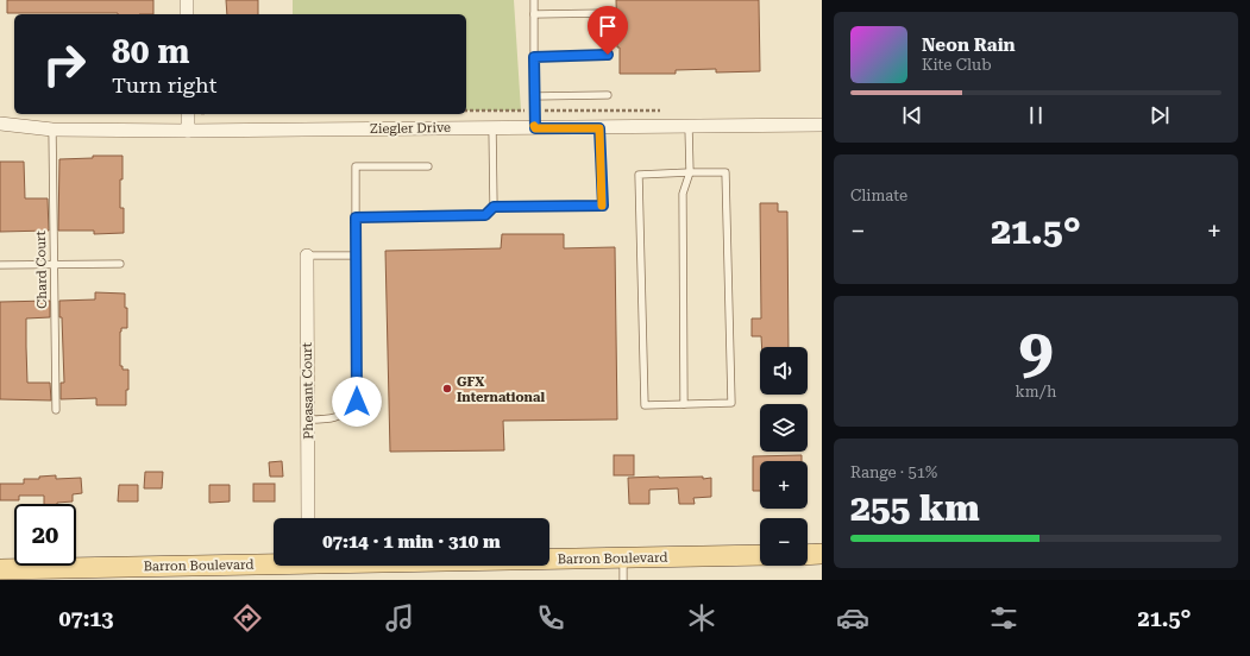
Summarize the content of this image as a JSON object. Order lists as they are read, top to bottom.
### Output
{
  "streets": {
    "main road": ["Barron Boulevard"],
    "street": ["Ziegler Drive", "Pheasant Court"],
    "lane": ["Chard Court"]
  },
  "crossings": [
    ["Ziegler Drive", "Chard Court"]
  ],
  "places": ["GFX International"],
  "page": {
    "turn": ["80 m", "Turn right"],
    "song": ["Neon Rain", "Kite Club"],
    "tile": [
      "Climate",
      ["9", "km/h"],
      ["Range · 51%", "255 km"]
    ],
    "heat": ["−", "21.5°", "+"],
    "map_buttons": ["+", "−"],
    "limit": "20",
    "trip": "07:14 · 1 min · 310 m",
    "tabs": ["07:13", "21.5°"]
  }
}
